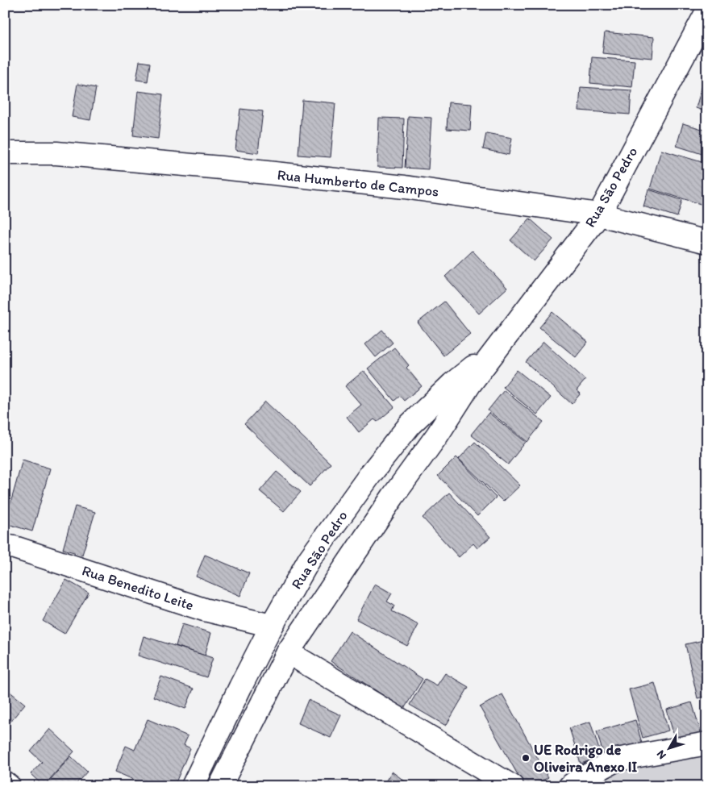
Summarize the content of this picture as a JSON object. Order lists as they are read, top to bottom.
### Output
{
  "streets": {
    "street": ["Rua Humberto de Campos", "Rua São Pedro", "Rua Benedito Leite"]
  },
  "crossings": [
    ["Rua Humberto de Campos", "Rua São Pedro"],
    ["Rua São Pedro", "Rua Benedito Leite"]
  ],
  "places": ["UE Rodrigo de Oliveira Anexo II"],
  "north": "bottom left"
}
